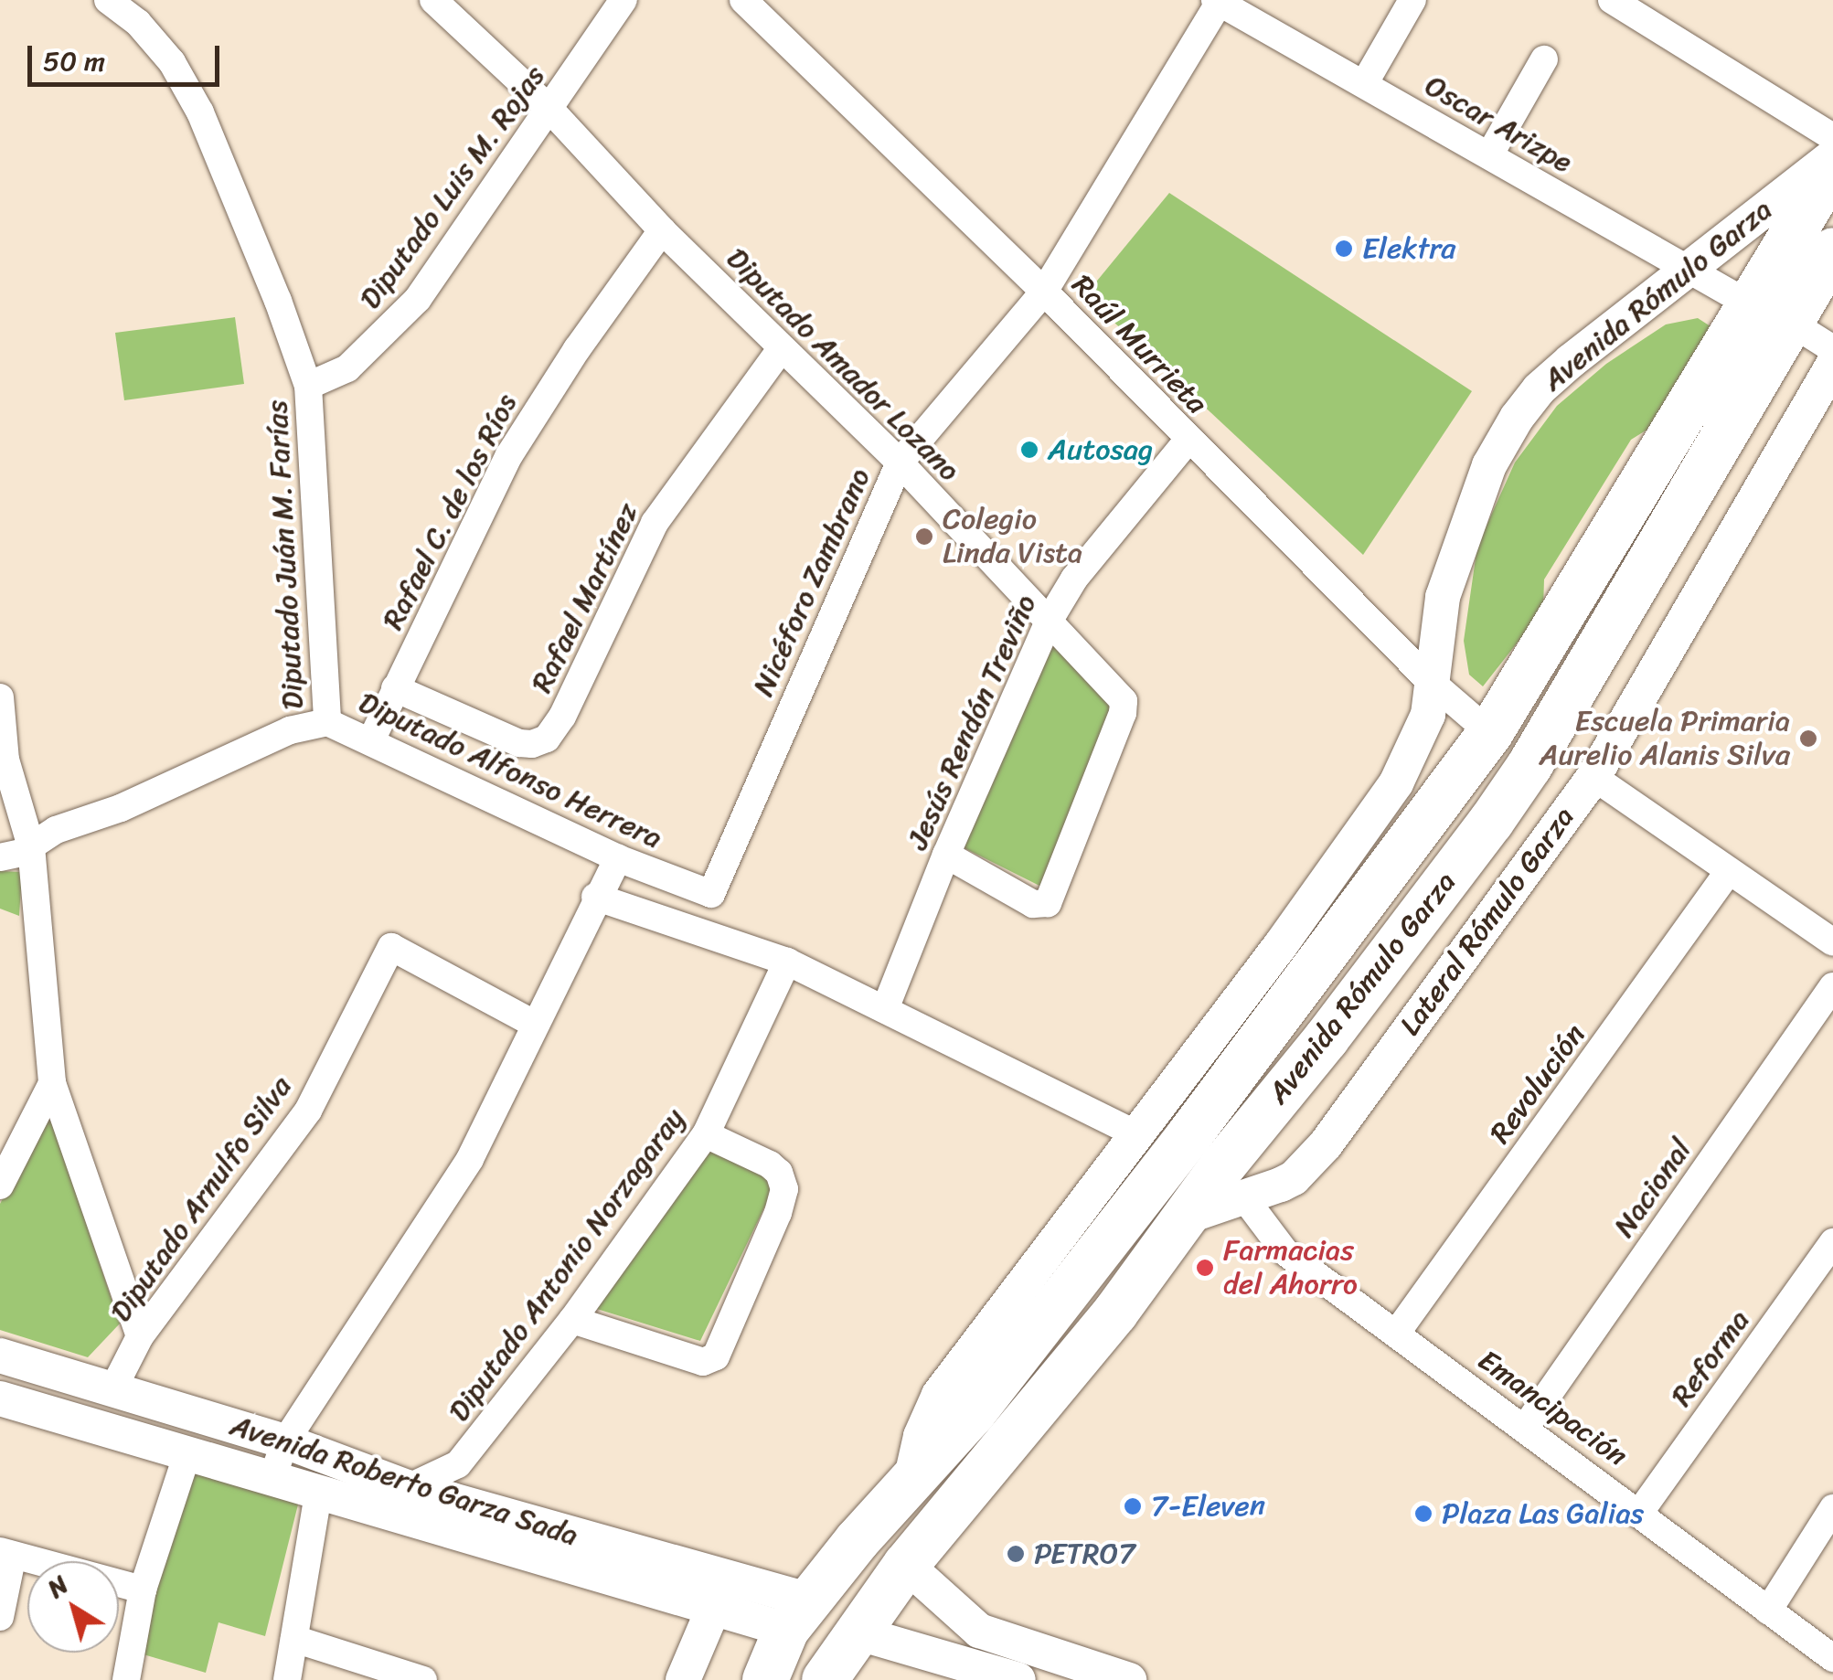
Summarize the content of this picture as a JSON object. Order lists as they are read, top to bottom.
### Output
{
  "streets": {
    "main road": ["Avenida Rómulo Garza"],
    "street": [
      "Oscar Arizpe",
      "Diputado Luis M. Rojas",
      "Raúl Murrieta",
      "Diputado Amador Lozano",
      "Rafael C. de los Ríos",
      "Diputado Juán M. Farías",
      "Nicéforo Zambrano",
      "Rafael Martínez",
      "Jesús Rendón Treviño",
      "Diputado Alfonso Herrera",
      "Lateral Rómulo Garza",
      "Revolución",
      "Nacional",
      "Diputado Arnulfo Silva",
      "Diputado Antonio Norzagaray",
      "Reforma",
      "Emancipación",
      "Avenida Roberto Garza Sada"
    ]
  },
  "crossings": [
    ["Oscar Arizpe", "Avenida Rómulo Garza"],
    ["Oscar Arizpe", "Nicéforo Zambrano"],
    ["Diputado Luis M. Rojas", "Diputado Amador Lozano"],
    ["Diputado Luis M. Rojas", "Diputado Juán M. Farías"],
    ["Avenida Rómulo Garza", "Raúl Murrieta"],
    ["Avenida Rómulo Garza", "Lateral Rómulo Garza"],
    ["Avenida Rómulo Garza", "Avenida Roberto Garza Sada"],
    ["Raúl Murrieta", "Nicéforo Zambrano"],
    ["Raúl Murrieta", "Jesús Rendón Treviño"],
    ["Diputado Amador Lozano", "Rafael C. de los Ríos"],
    ["Diputado Amador Lozano", "Nicéforo Zambrano"],
    ["Diputado Amador Lozano", "Rafael Martínez"],
    ["Diputado Amador Lozano", "Jesús Rendón Treviño"],
    ["Rafael C. de los Ríos", "Rafael Martínez"],
    ["Rafael C. de los Ríos", "Diputado Alfonso Herrera"],
    ["Diputado Juán M. Farías", "Diputado Alfonso Herrera"],
    ["Nicéforo Zambrano", "Diputado Alfonso Herrera"],
    ["Lateral Rómulo Garza", "Emancipación"],
    ["Revolución", "Emancipación"],
    ["Nacional", "Emancipación"],
    ["Diputado Arnulfo Silva", "Avenida Roberto Garza Sada"],
    ["Diputado Antonio Norzagaray", "Avenida Roberto Garza Sada"],
    ["Reforma", "Emancipación"]
  ],
  "places": [
    "Elektra",
    "Autosag",
    "Colegio Linda Vista",
    "Escuela Primaria Aurelio Alanis Silva",
    "Farmacias del Ahorro",
    "7-Eleven",
    "Plaza Las Galias",
    "PETRO7"
  ],
  "scale_bar": "50 m",
  "north": "top left"
}
